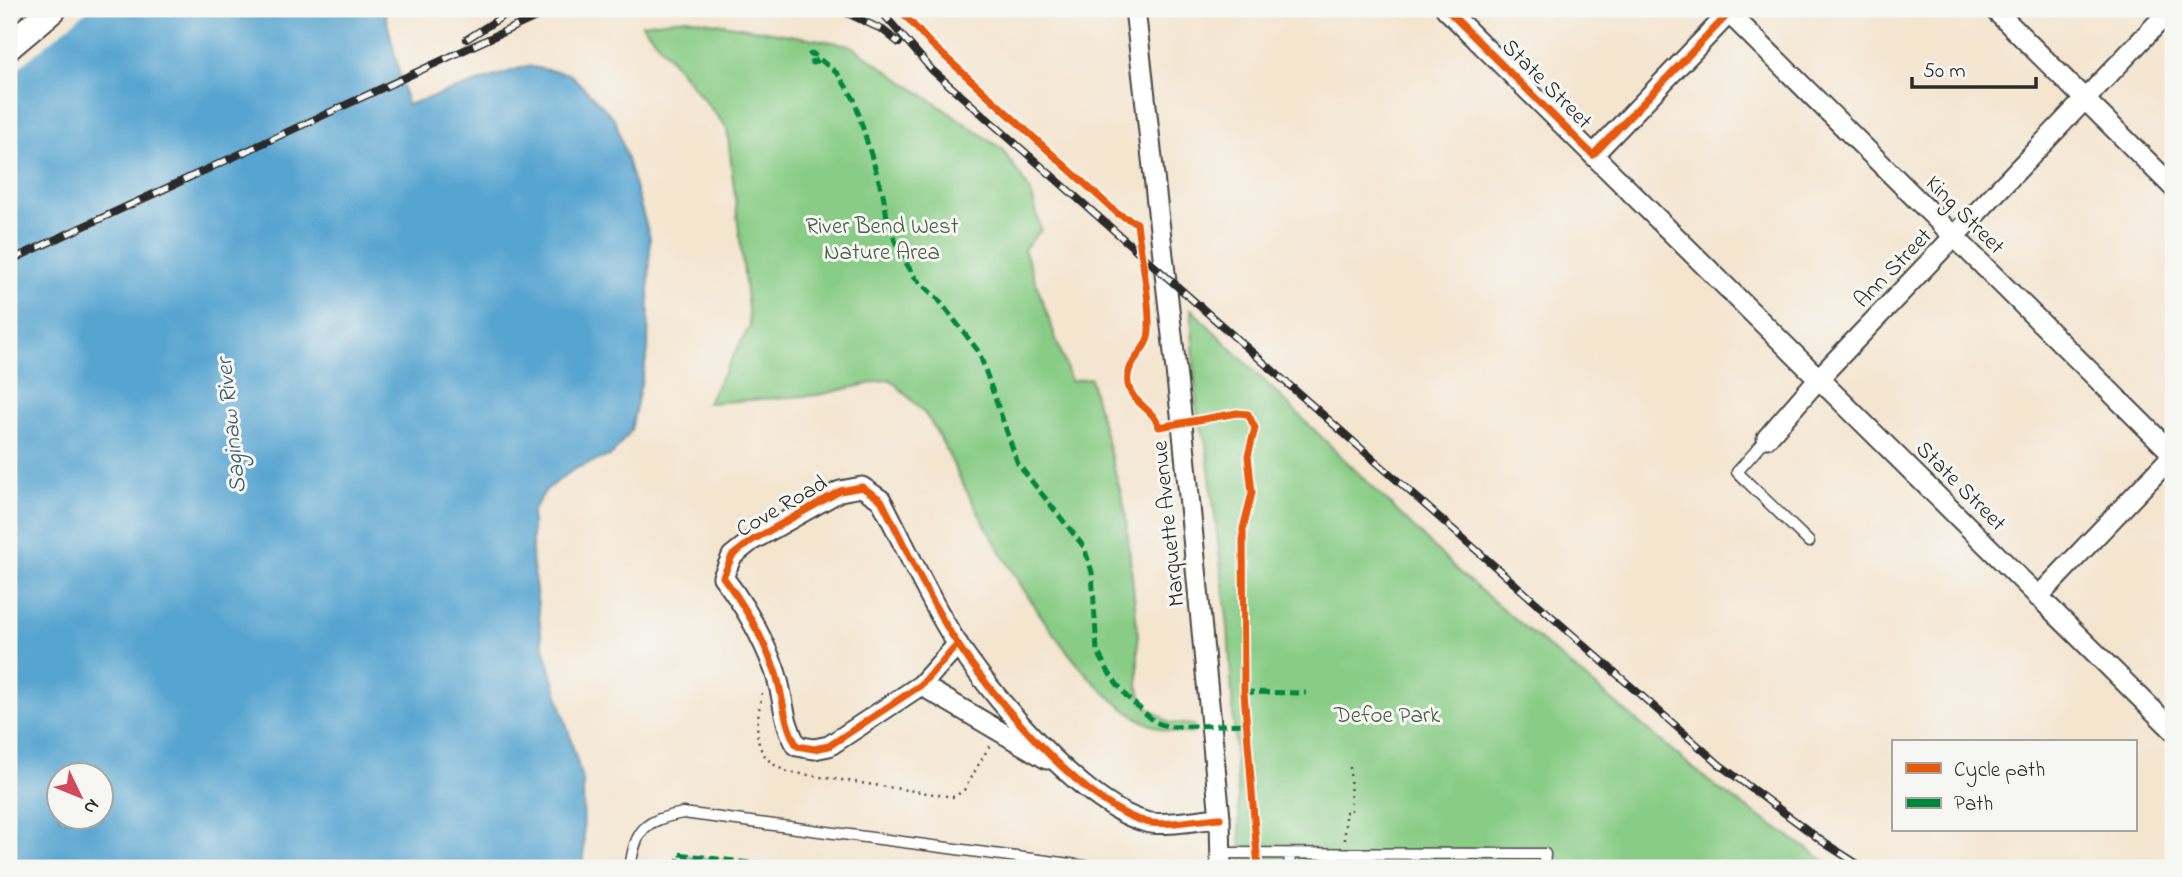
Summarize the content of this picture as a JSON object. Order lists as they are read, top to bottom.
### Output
{
  "streets": {
    "street": [
      "State Street",
      "King Street",
      "Ann Street",
      "Cove Road",
      "Marquette Avenue"
    ]
  },
  "crossings": [
    ["State Street", "Ann Street"],
    ["King Street", "Ann Street"],
    ["Cove Road", "Marquette Avenue"]
  ],
  "water": ["Saginaw River"],
  "parks": ["River Bend West Nature Area", "Defoe Park"],
  "legend": ["Cycle path", "Path"],
  "scale_bar": "50 m",
  "north": "bottom right"
}
